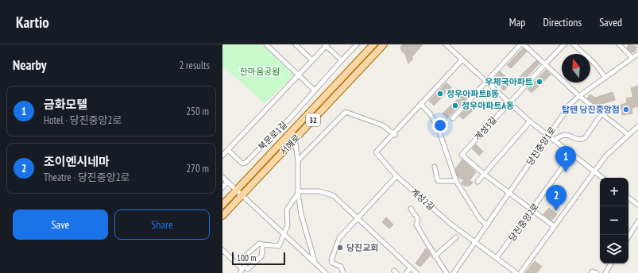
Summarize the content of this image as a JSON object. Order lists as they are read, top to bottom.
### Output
{
  "streets": {
    "main road": ["32", "서해로"],
    "street": [
      "계성3길",
      "북문로1길",
      "당진중앙1로",
      "계성2길",
      "당진중앙2로"
    ]
  },
  "crossings": [
    ["당진중앙1로", "계성2길"]
  ],
  "parks": ["한마음공원"],
  "places": [
    "우체국아파트",
    "정우아파트B동",
    "정우아파트A동",
    "탑텐 당진중앙점",
    "당진교회"
  ],
  "scale_bar": "100 m",
  "north": "top",
  "page": {
    "header": "Kartio",
    "nav": ["Map", "Directions", "Saved"],
    "heading": ["Nearby", "2 results"],
    "list": [
      {
        "mark": "1",
        "name": "금화모텔",
        "note": "Hotel · 당진중앙2로",
        "value": "250 m"
      },
      {
        "mark": "2",
        "name": "조이엔시네마",
        "note": "Theatre · 당진중앙2로",
        "value": "270 m"
      }
    ],
    "pins": ["1", "2"],
    "map_buttons": ["+", "−"],
    "buttons": ["Save", "Share"],
    "scale": "100 m"
  }
}
